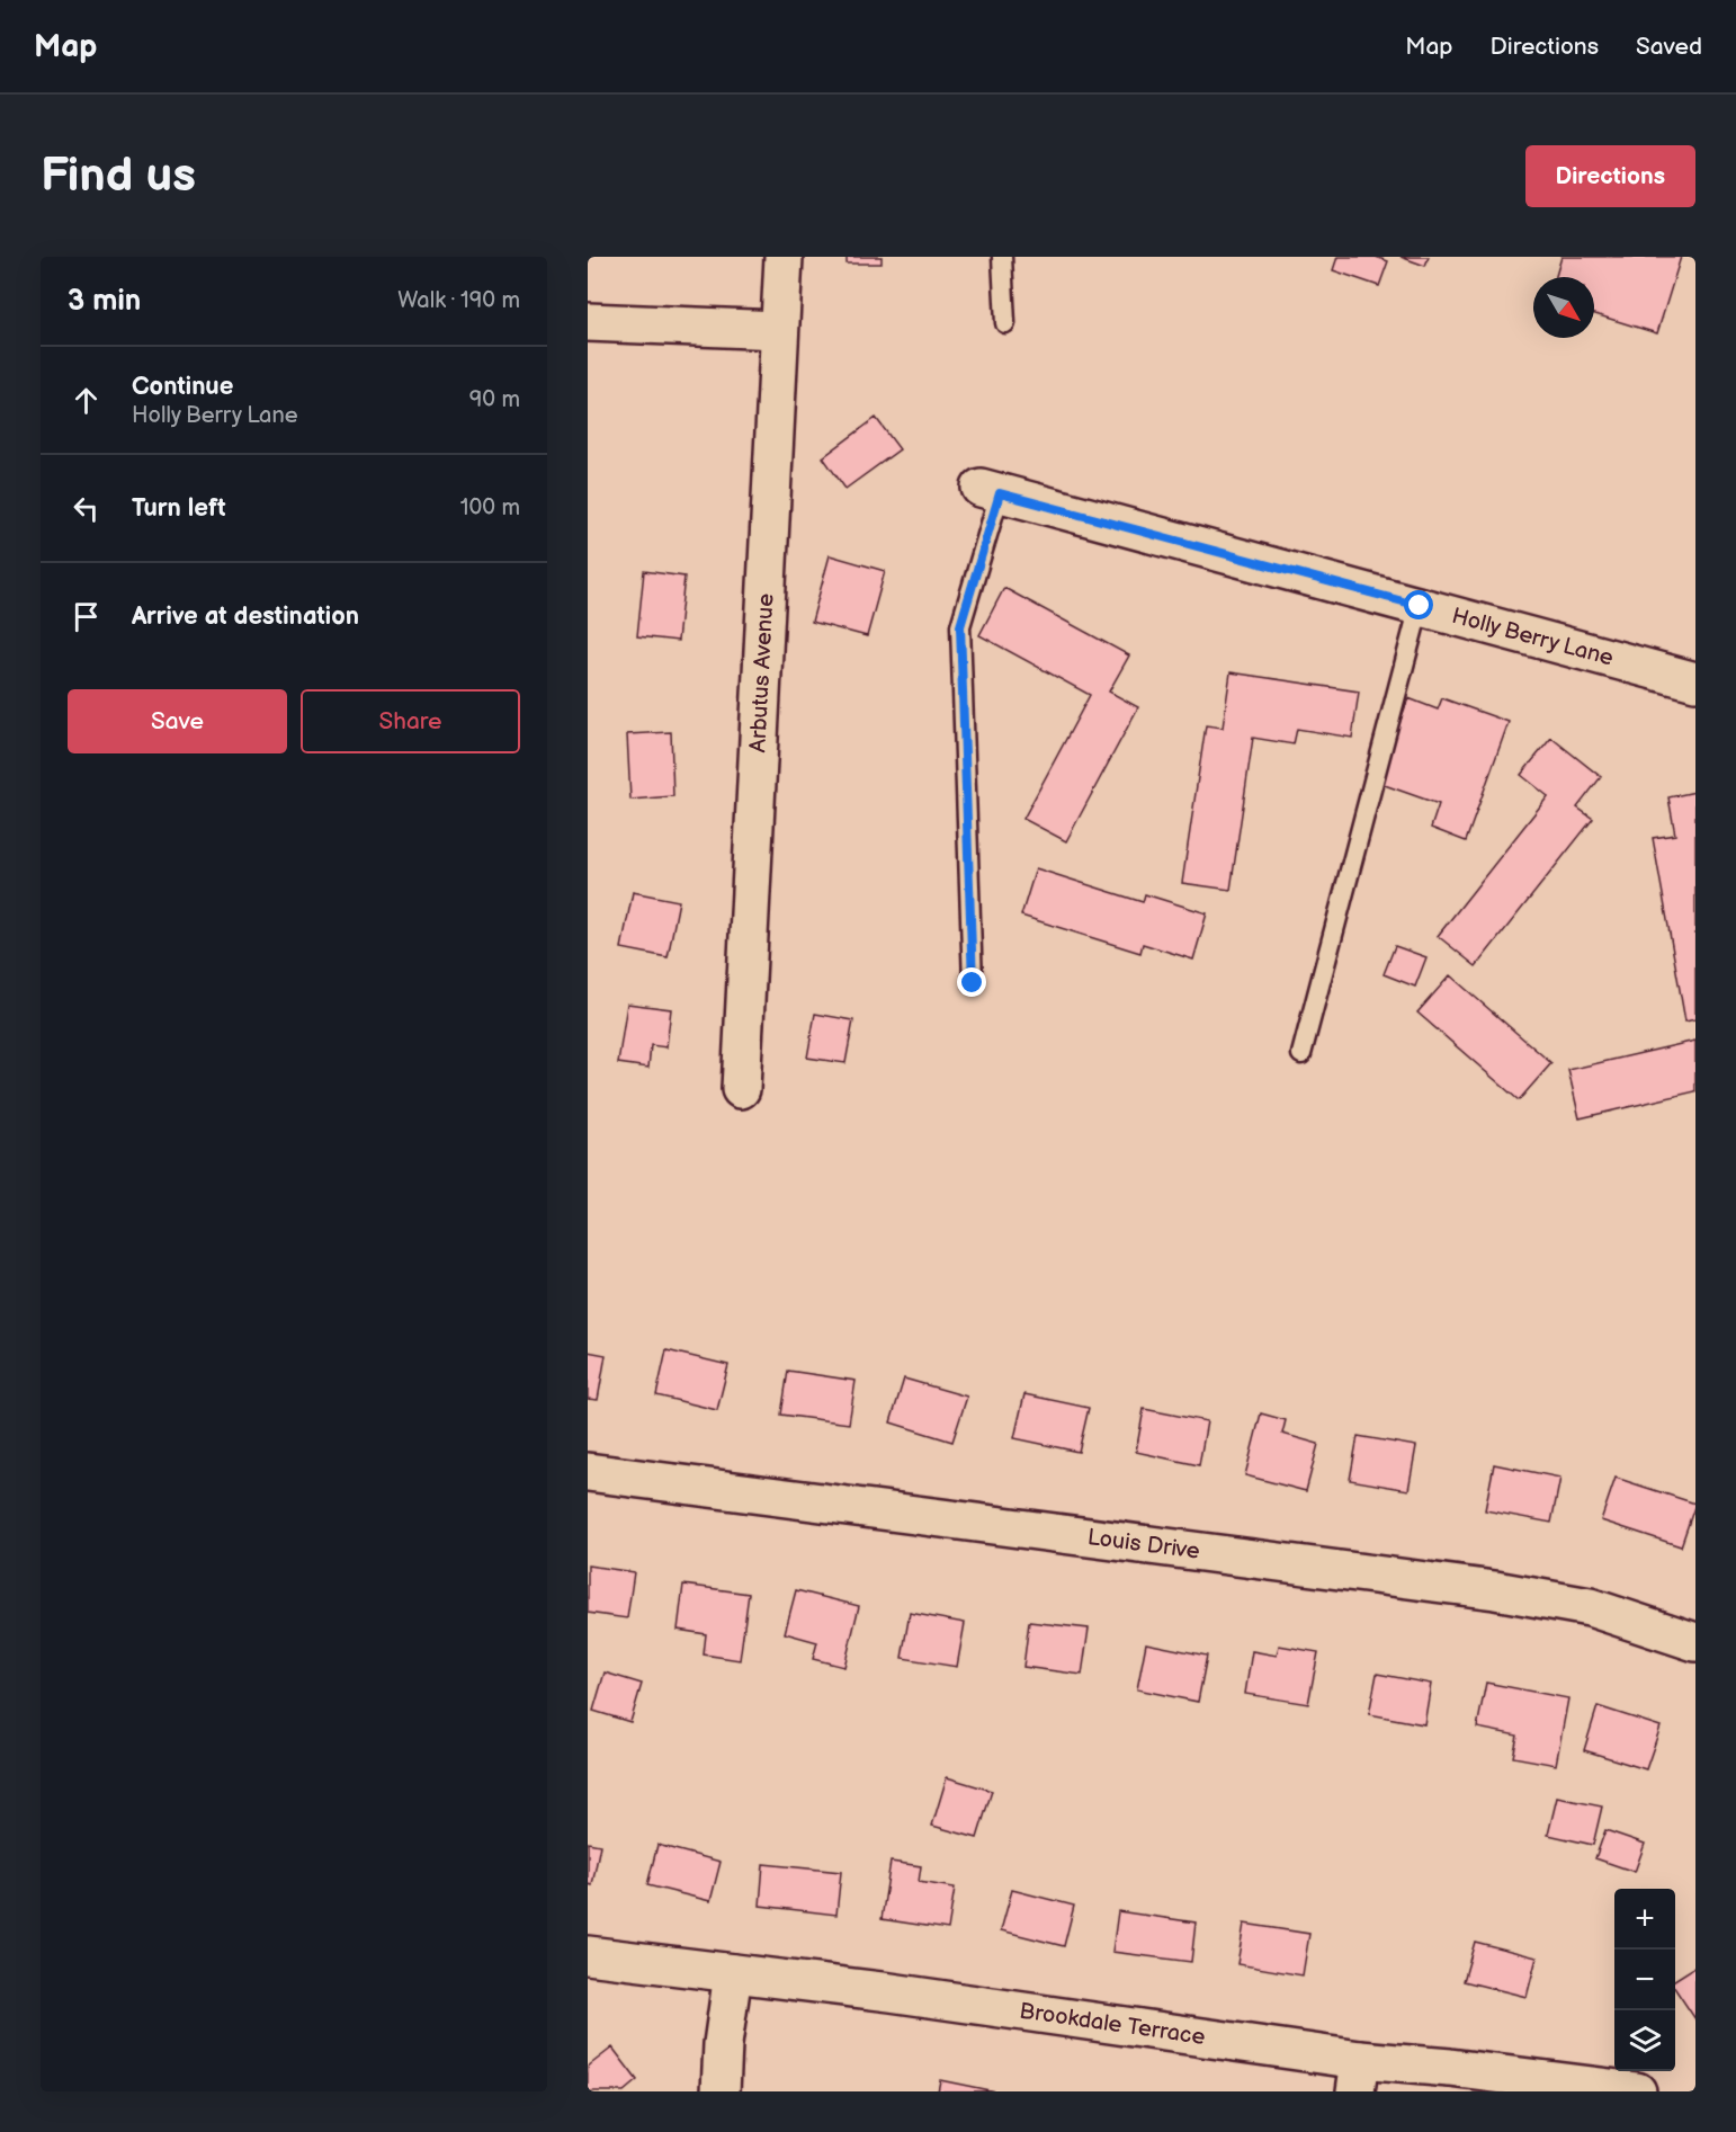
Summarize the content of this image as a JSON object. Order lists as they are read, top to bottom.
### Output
{
  "streets": {
    "street": [
      "Holly Berry Lane",
      "Arbutus Avenue",
      "Louis Drive",
      "Brookdale Terrace"
    ]
  },
  "north": "bottom right",
  "page": {
    "header": "Map",
    "nav": ["Map", "Directions", "Saved"],
    "buttons": [
      "Directions",
      ["Save", "Share"]
    ],
    "title": "Find us",
    "heading": ["3 min", "Walk · 190 m"],
    "list": [
      ["Continue", "Holly Berry Lane", "90 m"],
      ["Turn left", "100 m"],
      "Arrive at destination"
    ],
    "map_buttons": ["+", "−"]
  }
}
